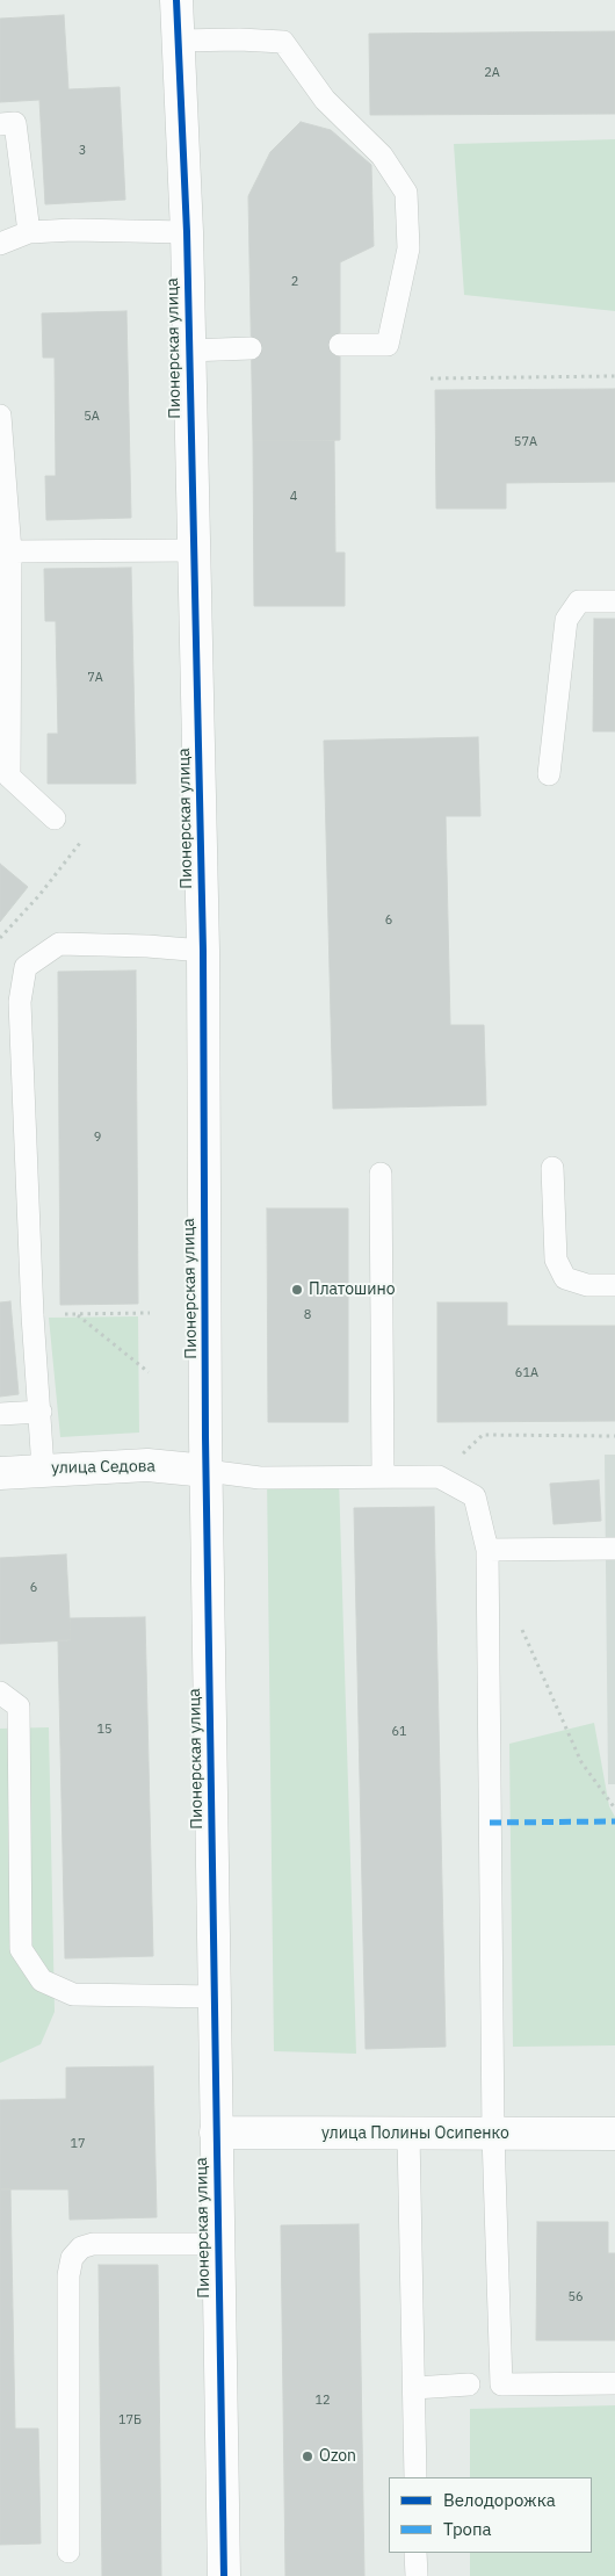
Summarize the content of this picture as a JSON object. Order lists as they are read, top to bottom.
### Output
{
  "streets": {
    "street": ["Пионерская улица", "улица Седова", "улица Полины Осипенко"]
  },
  "crossings": [
    ["Пионерская улица", "улица Седова"],
    ["Пионерская улица", "улица Полины Осипенко"]
  ],
  "places": ["Платошино", "Ozon"],
  "house_numbers": [
    "2А",
    "3",
    "2",
    "5А",
    "57А",
    "4",
    "7А",
    "6",
    "9",
    "8",
    "61А",
    "6",
    "15",
    "61",
    "17",
    "56",
    "12",
    "17Б"
  ],
  "legend": ["Велодорожка", "Тропа"]
}
